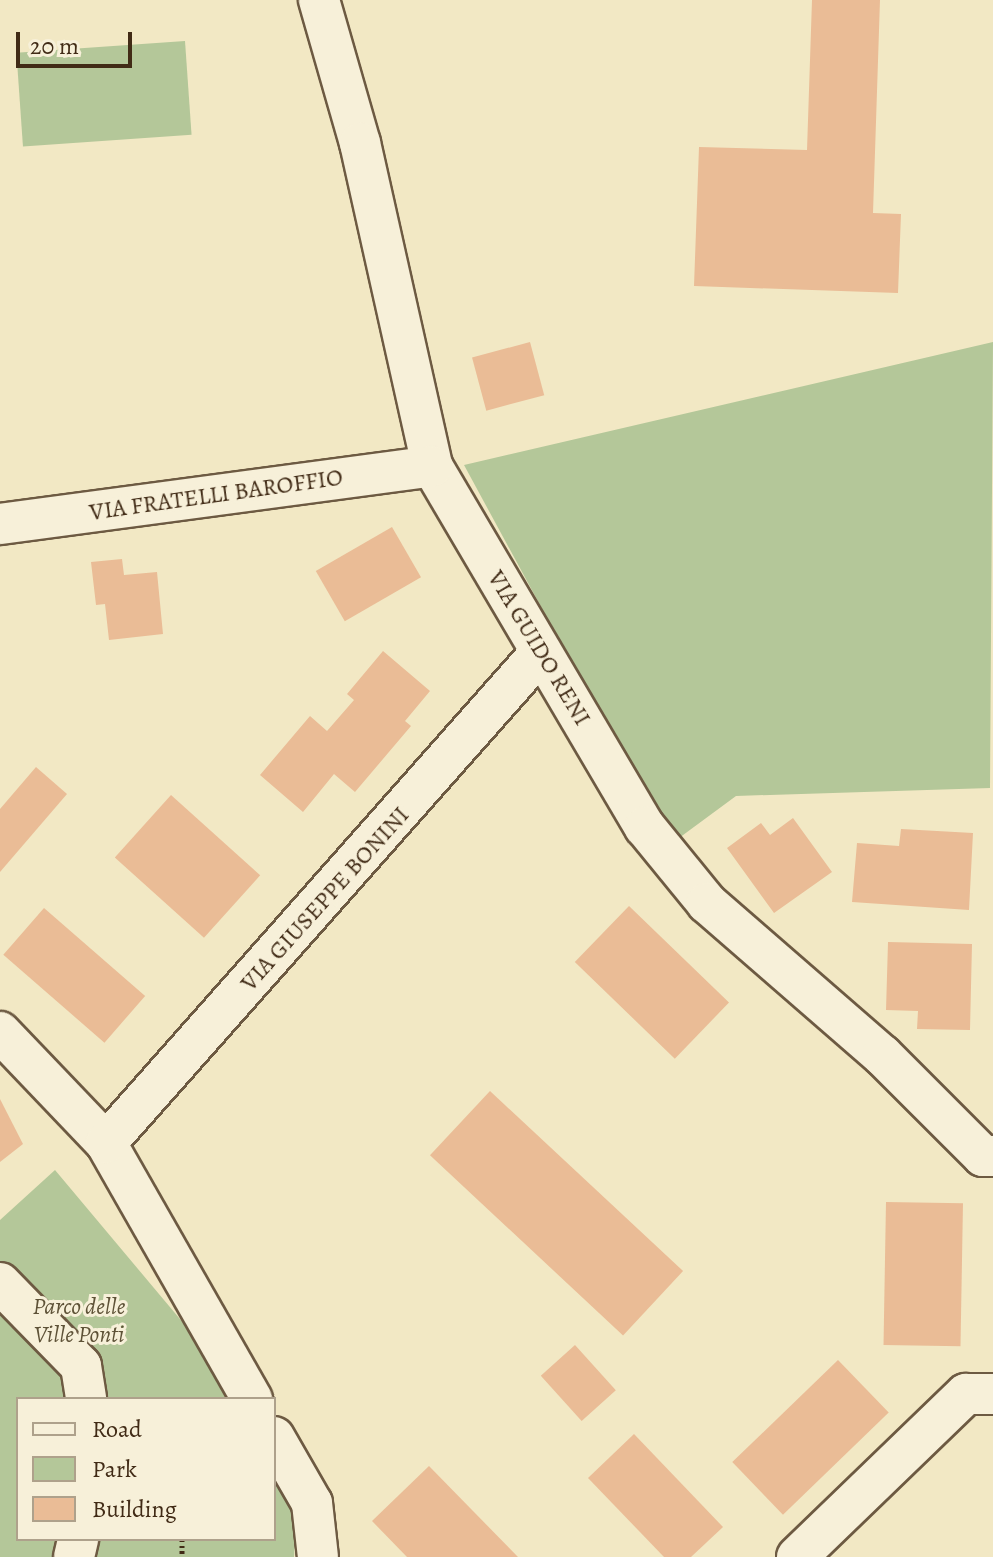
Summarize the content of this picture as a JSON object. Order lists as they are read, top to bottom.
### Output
{
  "streets": {
    "street": ["VIA FRATELLI BAROFFIO", "VIA GUIDO RENI", "VIA GIUSEPPE BONINI"]
  },
  "crossings": [
    ["VIA FRATELLI BAROFFIO", "VIA GUIDO RENI"],
    ["VIA GUIDO RENI", "VIA GIUSEPPE BONINI"]
  ],
  "parks": ["Parco delle Ville Ponti"],
  "legend": ["Road", "Park", "Building"],
  "scale_bar": "20 m"
}
